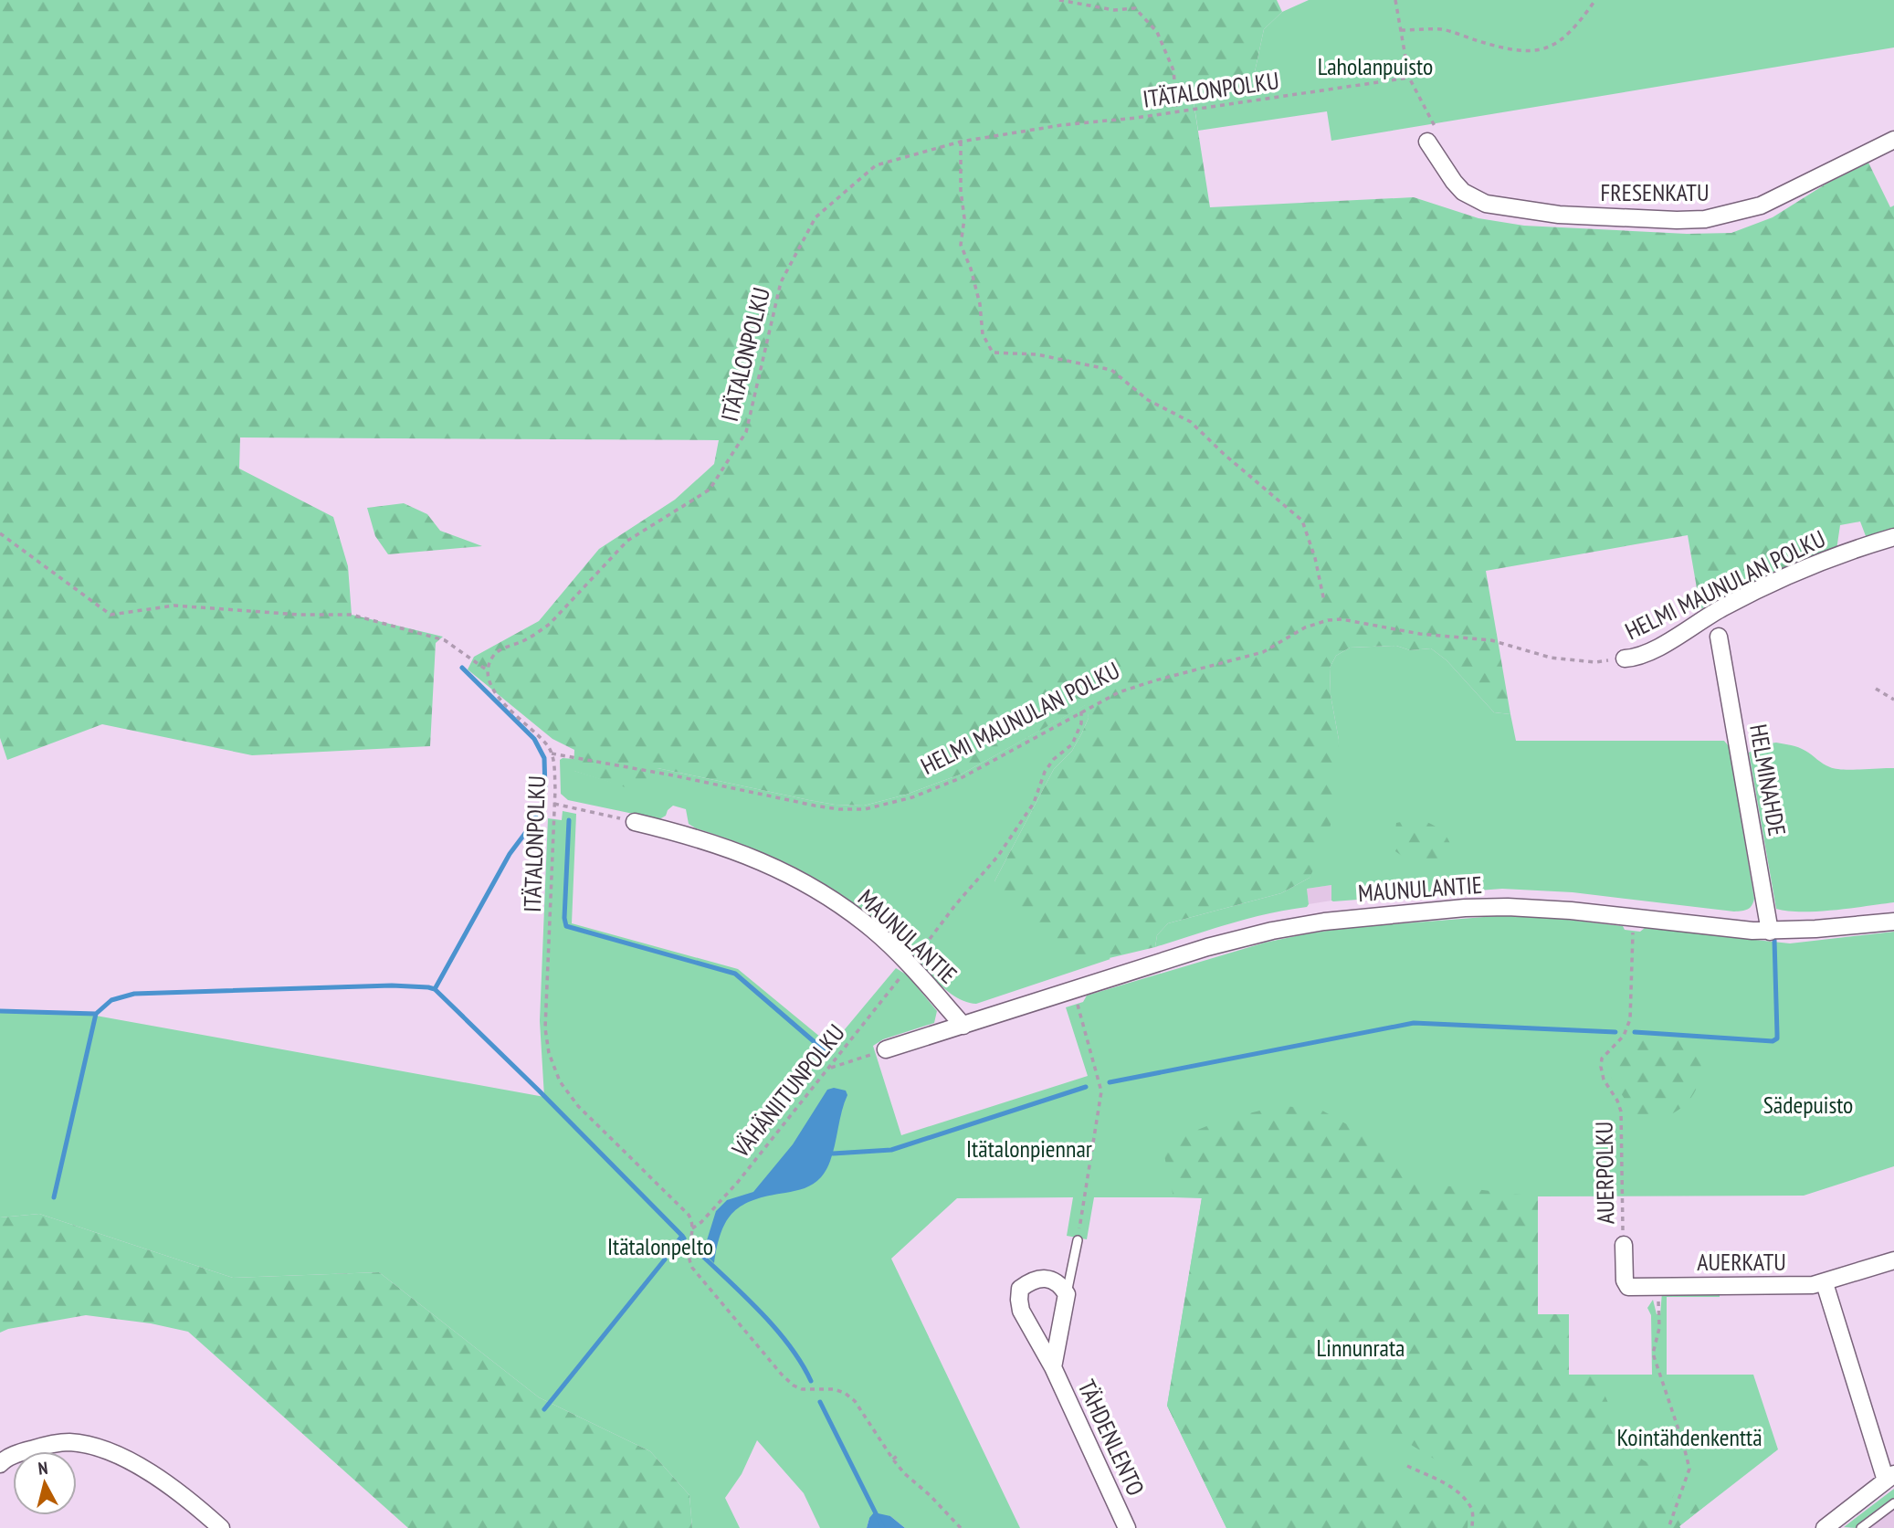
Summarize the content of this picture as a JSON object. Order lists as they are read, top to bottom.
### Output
{
  "streets": {
    "street": [
      "FRESENKATU",
      "HELMI MAUNULAN POLKU",
      "HELMINAHDE",
      "MAUNULANTIE",
      "AUERKATU",
      "TÄHDENLENTO"
    ],
    "path": ["ITÄTALONPOLKU", "VÄHÄNIITUNPOLKU", "AUERPOLKU"]
  },
  "crossings": [
    ["ITÄTALONPOLKU", "HELMI MAUNULAN POLKU"],
    ["ITÄTALONPOLKU", "VÄHÄNIITUNPOLKU"],
    ["HELMINAHDE", "MAUNULANTIE"],
    ["AUERPOLKU", "AUERKATU"]
  ],
  "parks": [
    "Laholanpuisto",
    "Sädepuisto",
    "Itätalonpiennar",
    "Itätalonpelto",
    "Linnunrata",
    "Kointähdenkenttä"
  ],
  "north": "top"
}
